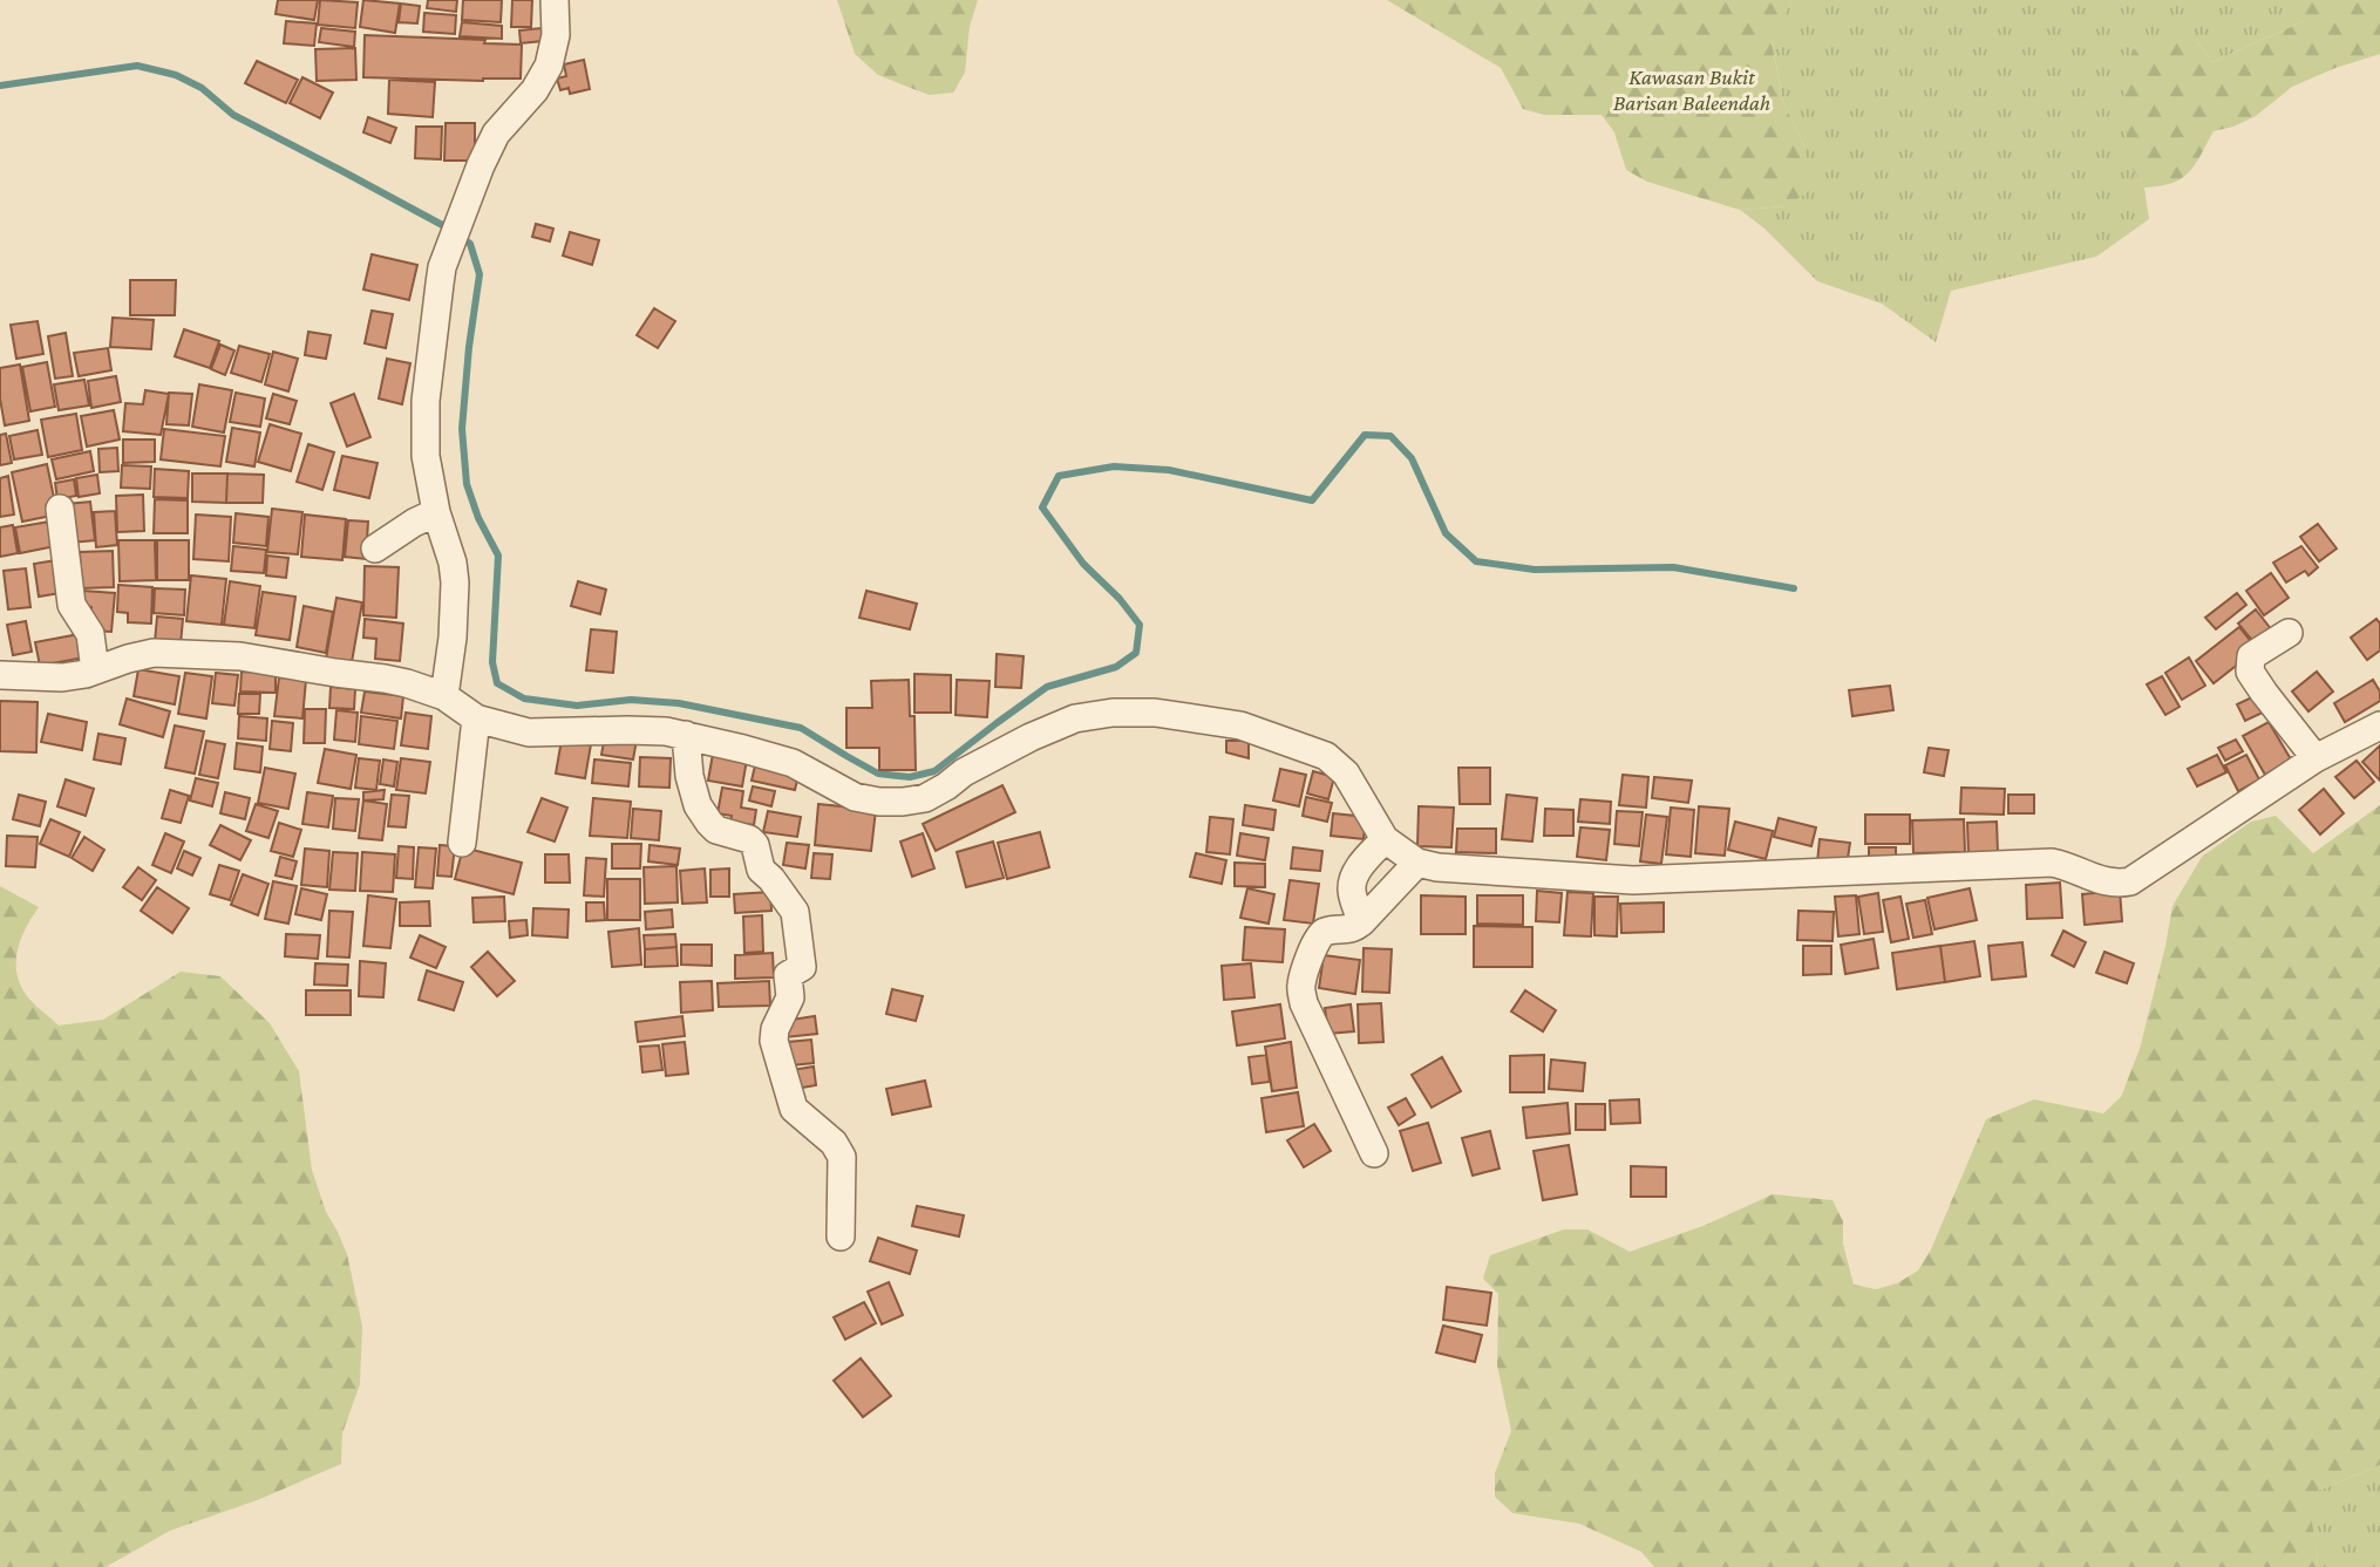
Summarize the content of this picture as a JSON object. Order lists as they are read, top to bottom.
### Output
{
  "parks": ["Kawasan Bukit Barisan Baleendah"]
}
